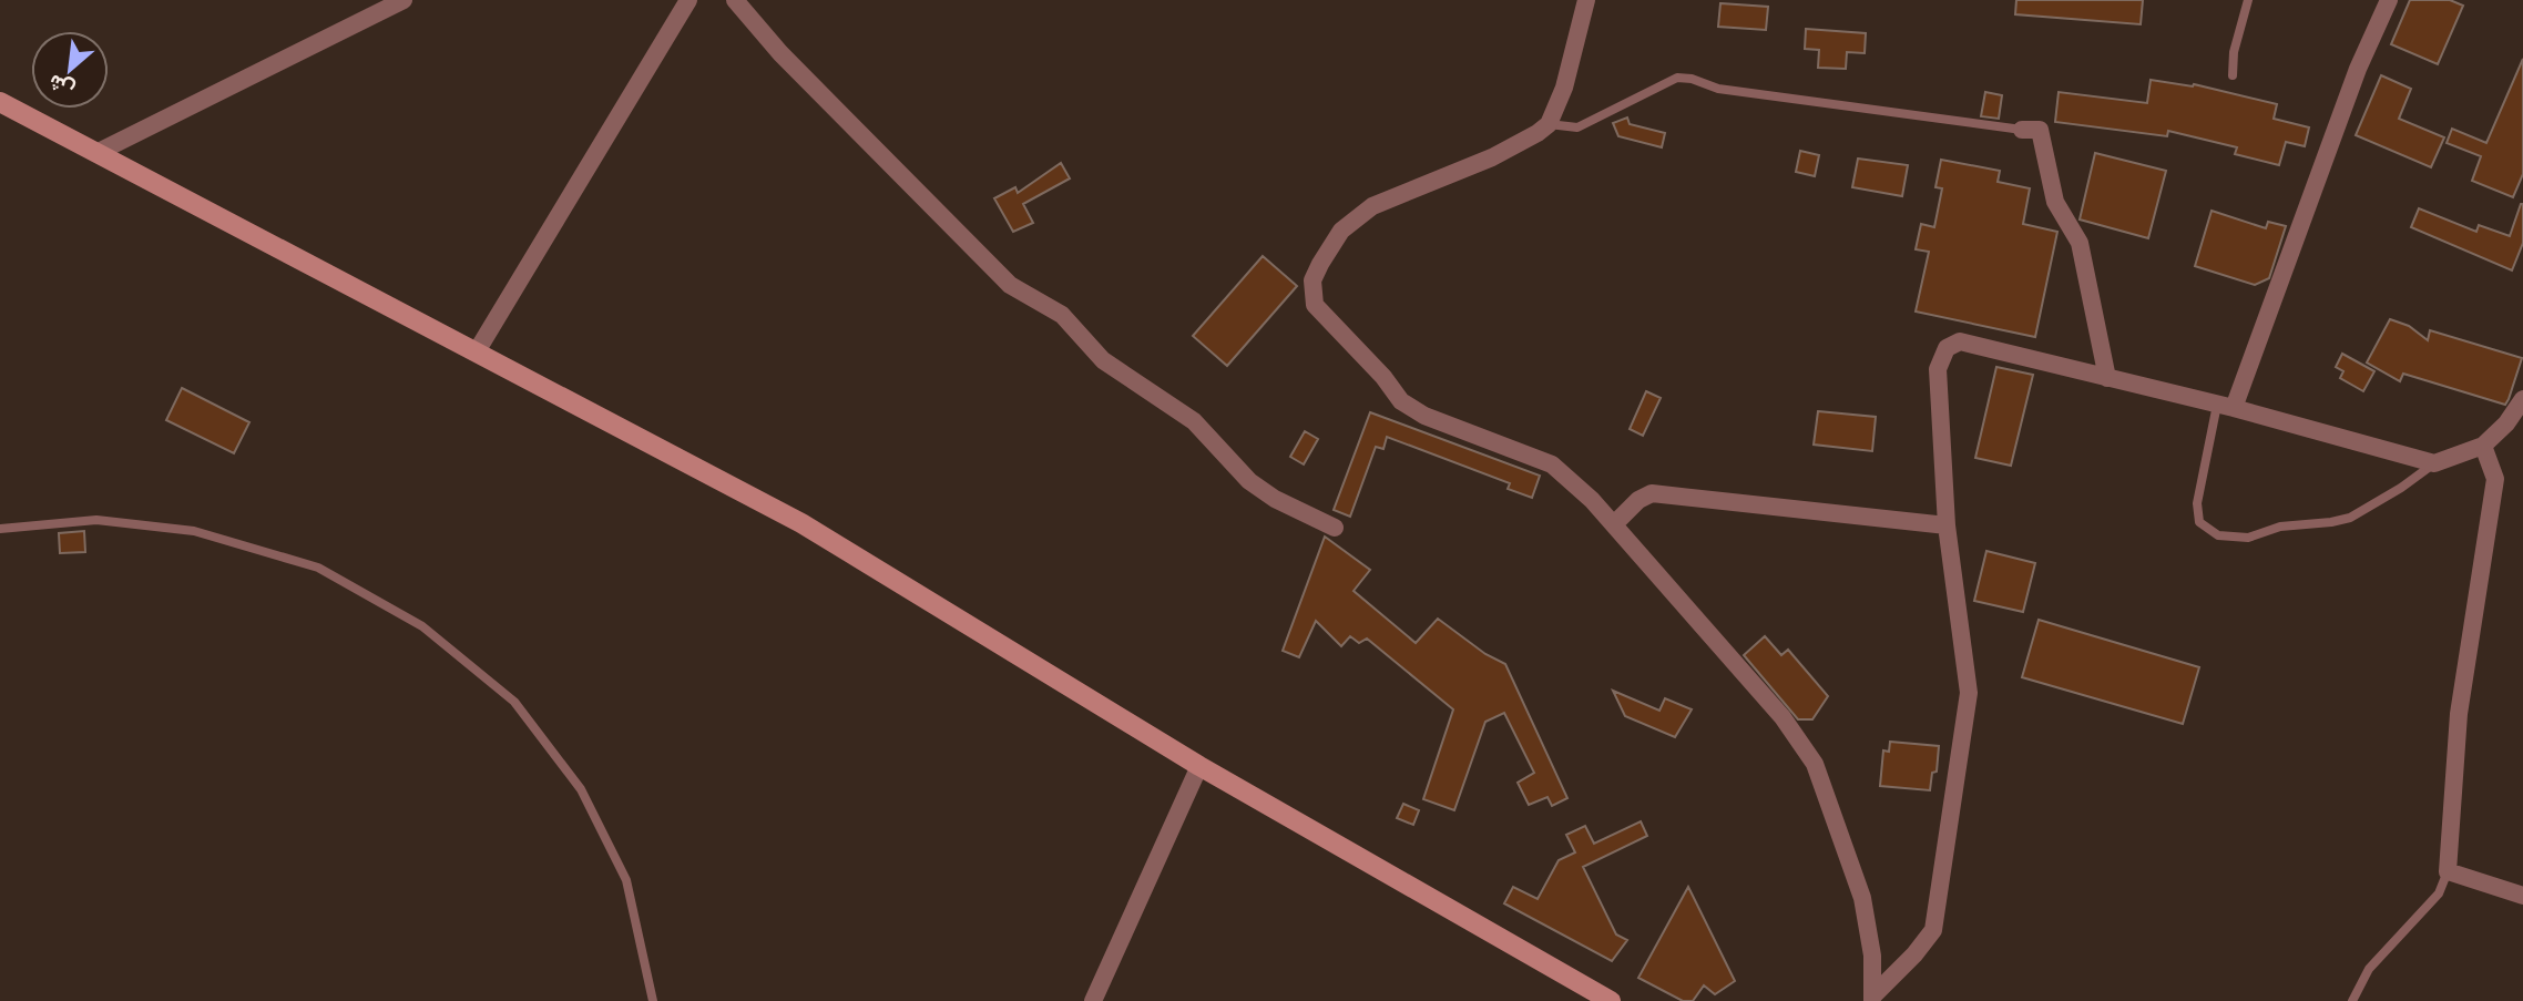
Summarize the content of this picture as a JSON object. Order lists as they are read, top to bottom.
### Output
{
  "north": "bottom left"
}
